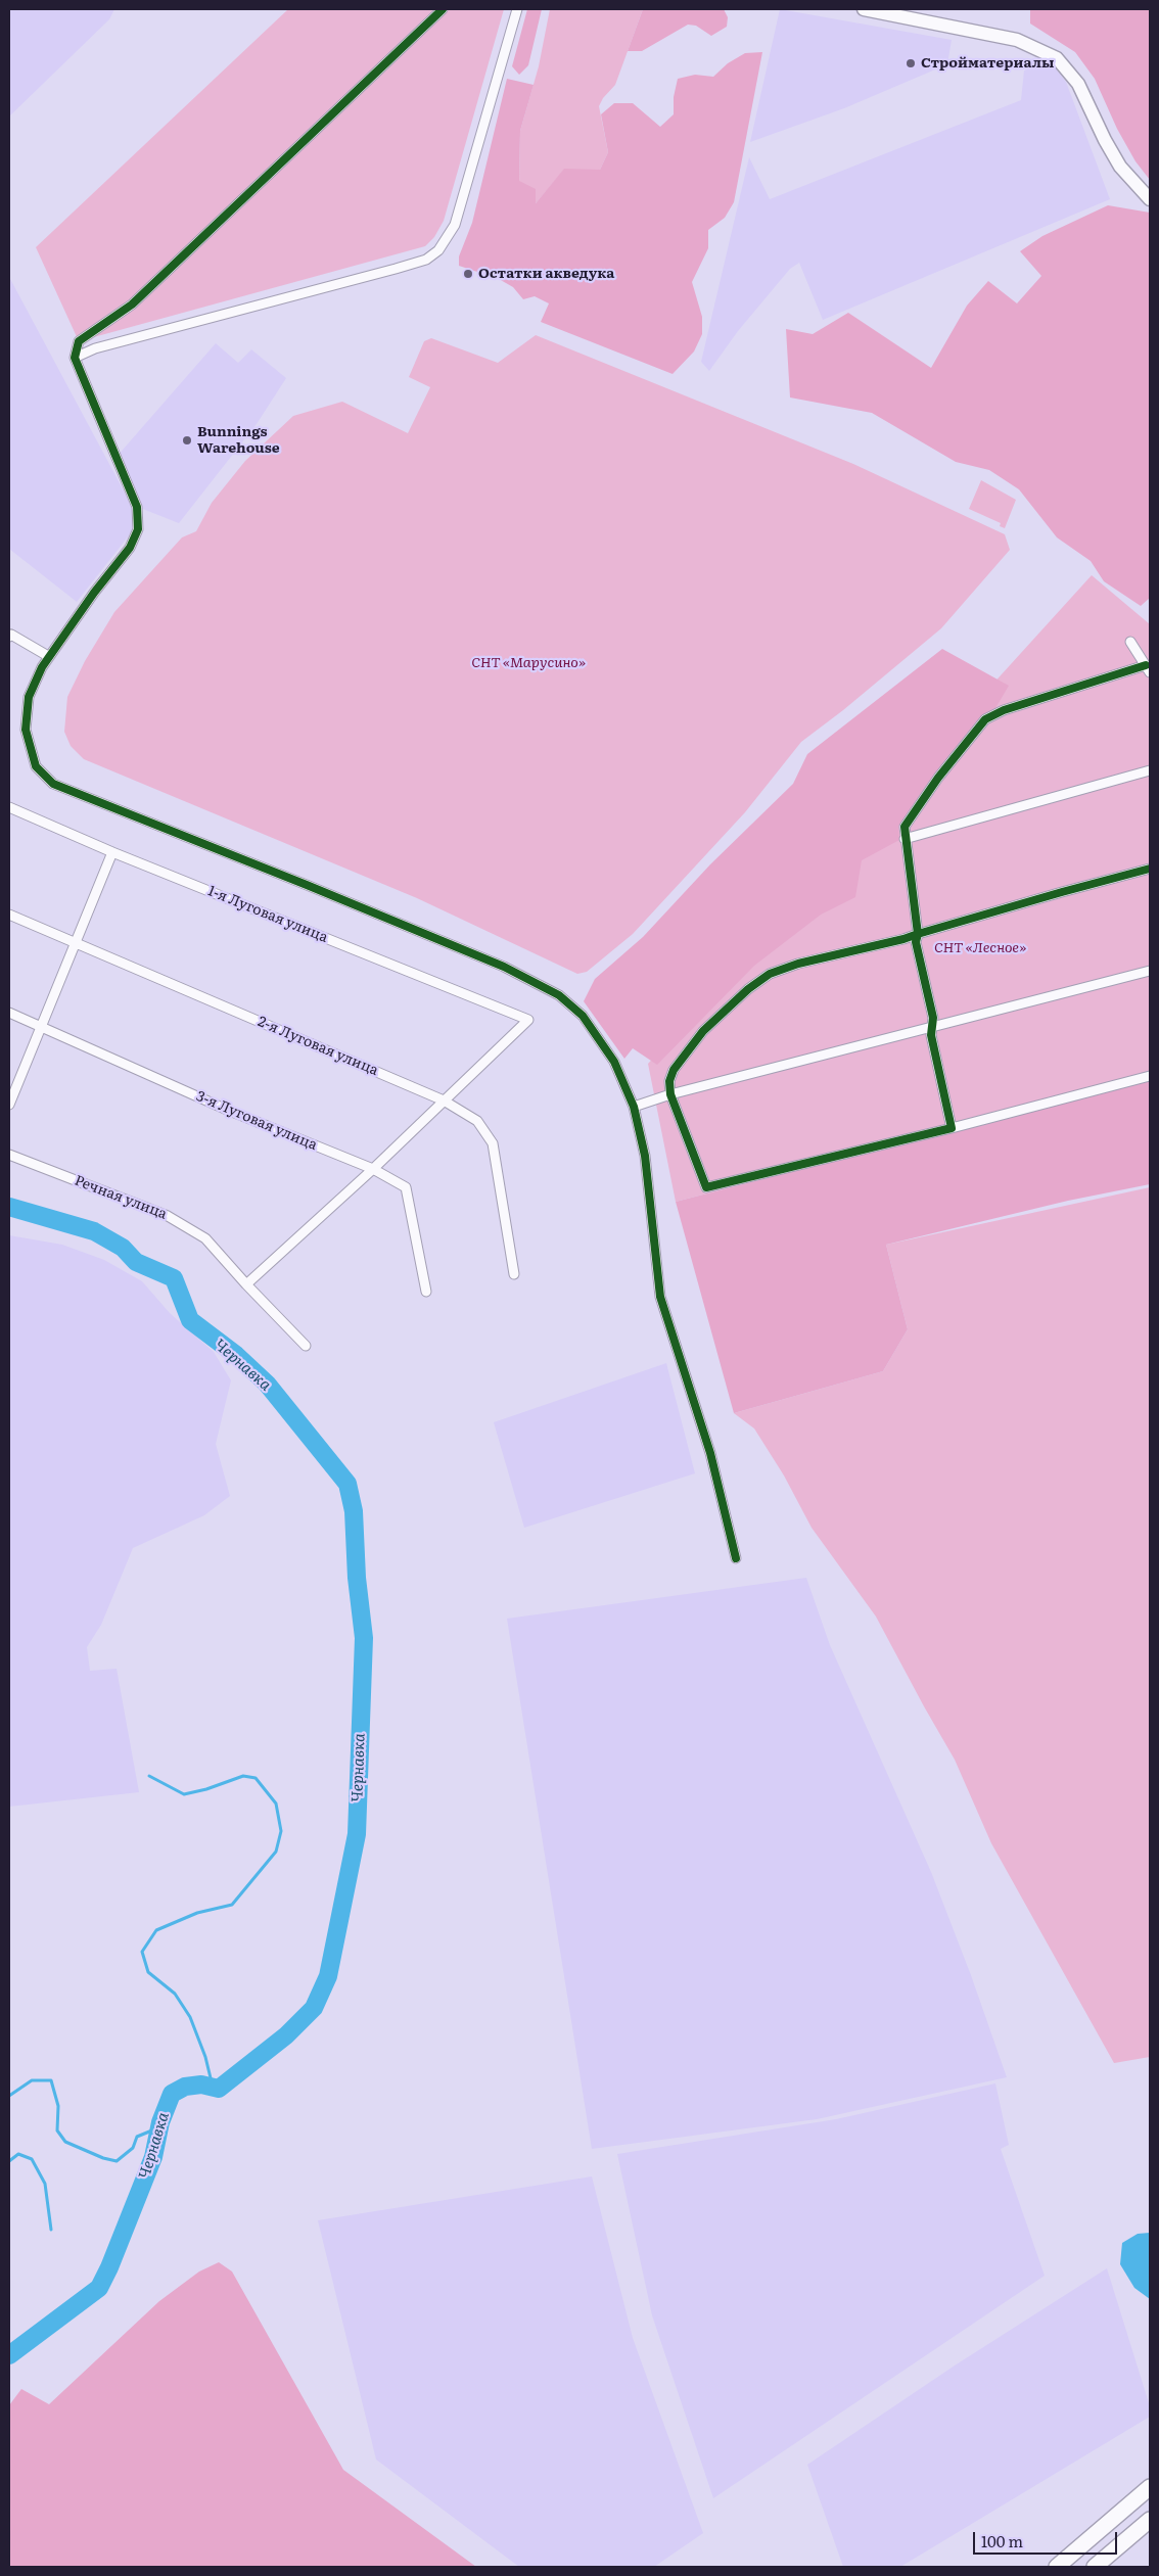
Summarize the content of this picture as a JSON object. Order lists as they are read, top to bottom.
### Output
{
  "streets": {
    "street": [
      "1-я Луговая улица",
      "2-я Луговая улица",
      "3-я Луговая улица",
      "Речная улица"
    ]
  },
  "crossings": [
    ["1-я Луговая улица", "2-я Луговая улица"]
  ],
  "water": ["Чернавка"],
  "parks": ["СНТ «Марусино»", "СНТ «Лесное»"],
  "places": ["Стройматериалы", "Остатки акведука", "Bunnings Warehouse"],
  "scale_bar": "100 m"
}
